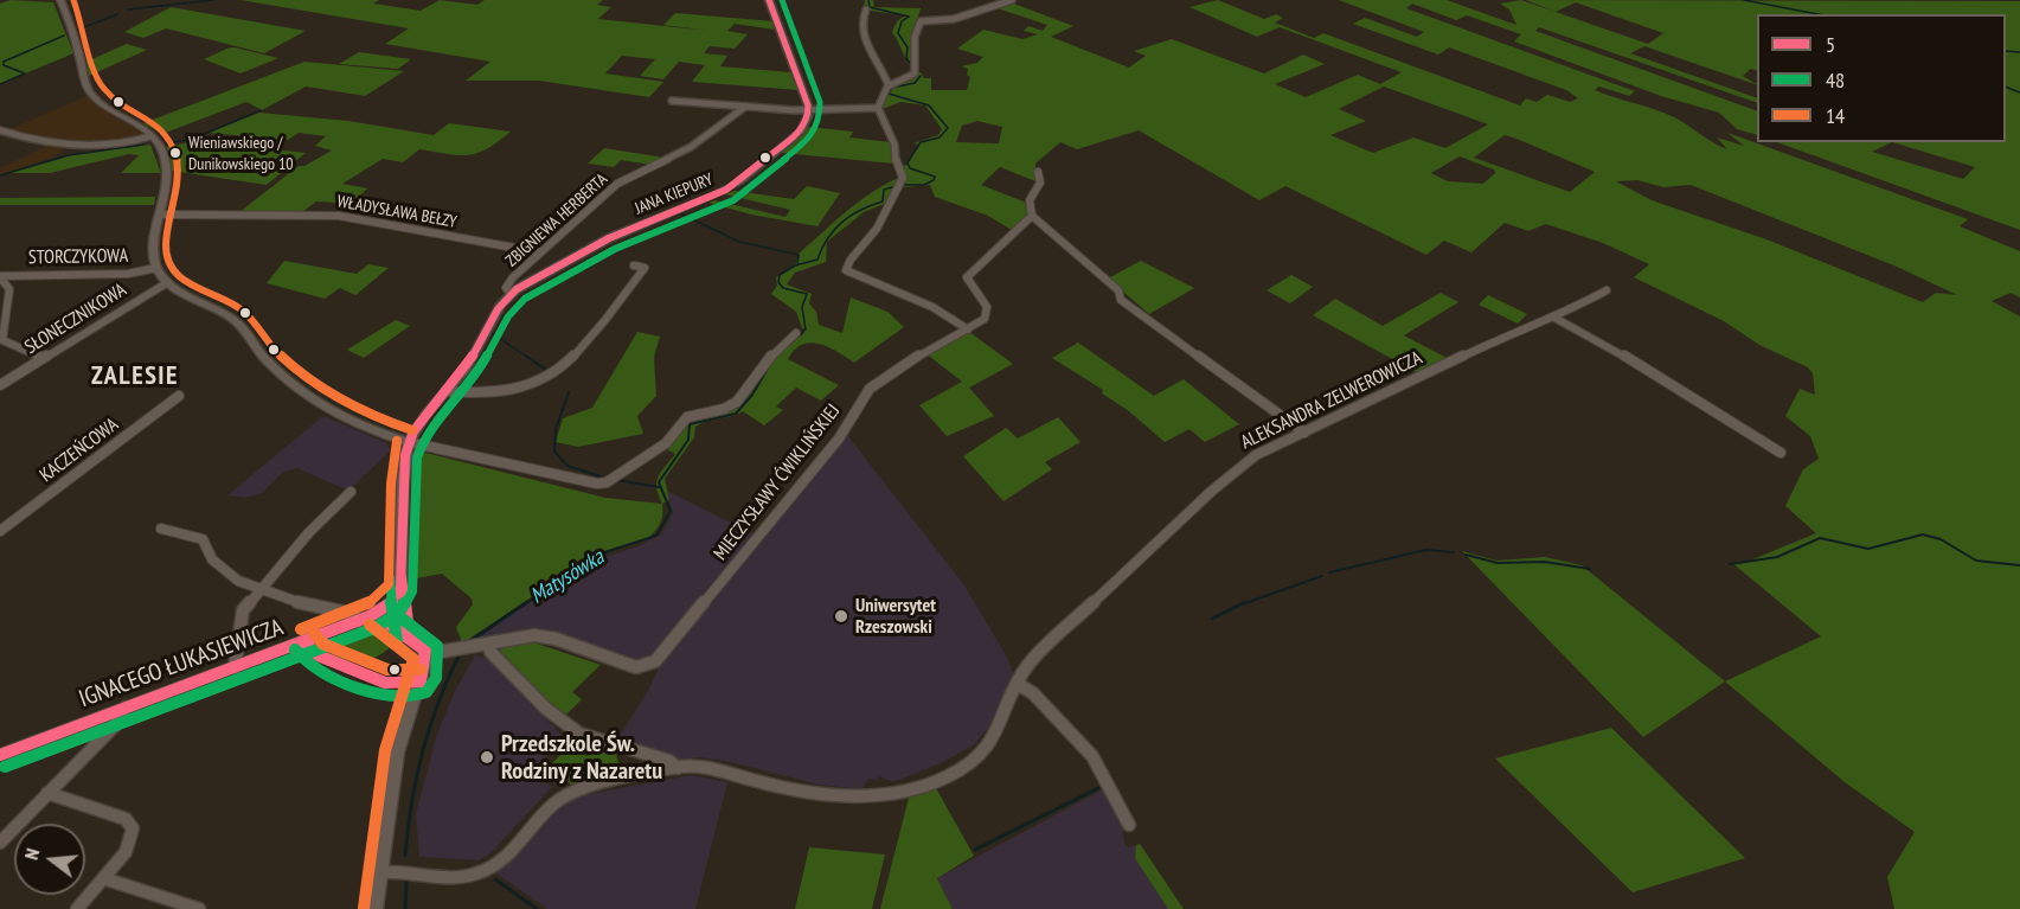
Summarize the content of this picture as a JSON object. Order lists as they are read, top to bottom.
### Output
{
  "streets": {
    "street": [
      "JANA KIEPURY",
      "WŁADYSŁAWA BEŁZY",
      "ZBIGNIEWA HERBERTA",
      "STORCZYKOWA",
      "SŁONECZNIKOWA",
      "ALEKSANDRA ZELWEROWICZA",
      "KACZEŃCOWA",
      "MIECZYSŁAWY ĆWIKLIŃSKIEJ",
      "IGNACEGO ŁUKASIEWICZA"
    ]
  },
  "crossings": [
    ["JANA KIEPURY", "ZBIGNIEWA HERBERTA"],
    ["WŁADYSŁAWA BEŁZY", "ZBIGNIEWA HERBERTA"],
    ["STORCZYKOWA", "SŁONECZNIKOWA"],
    ["ALEKSANDRA ZELWEROWICZA", "MIECZYSŁAWY ĆWIKLIŃSKIEJ"]
  ],
  "districts": ["ZALESIE"],
  "water": ["Matysówka"],
  "places": ["Wieniawskiego / Dunikowskiego 10", "Uniwersytet Rzeszowski", "Przedszkole Św. Rodziny z Nazaretu"],
  "lines": ["transit line 5", "transit line 48", "transit line 14"],
  "legend": ["5", "48", "14"],
  "north": "left"
}
